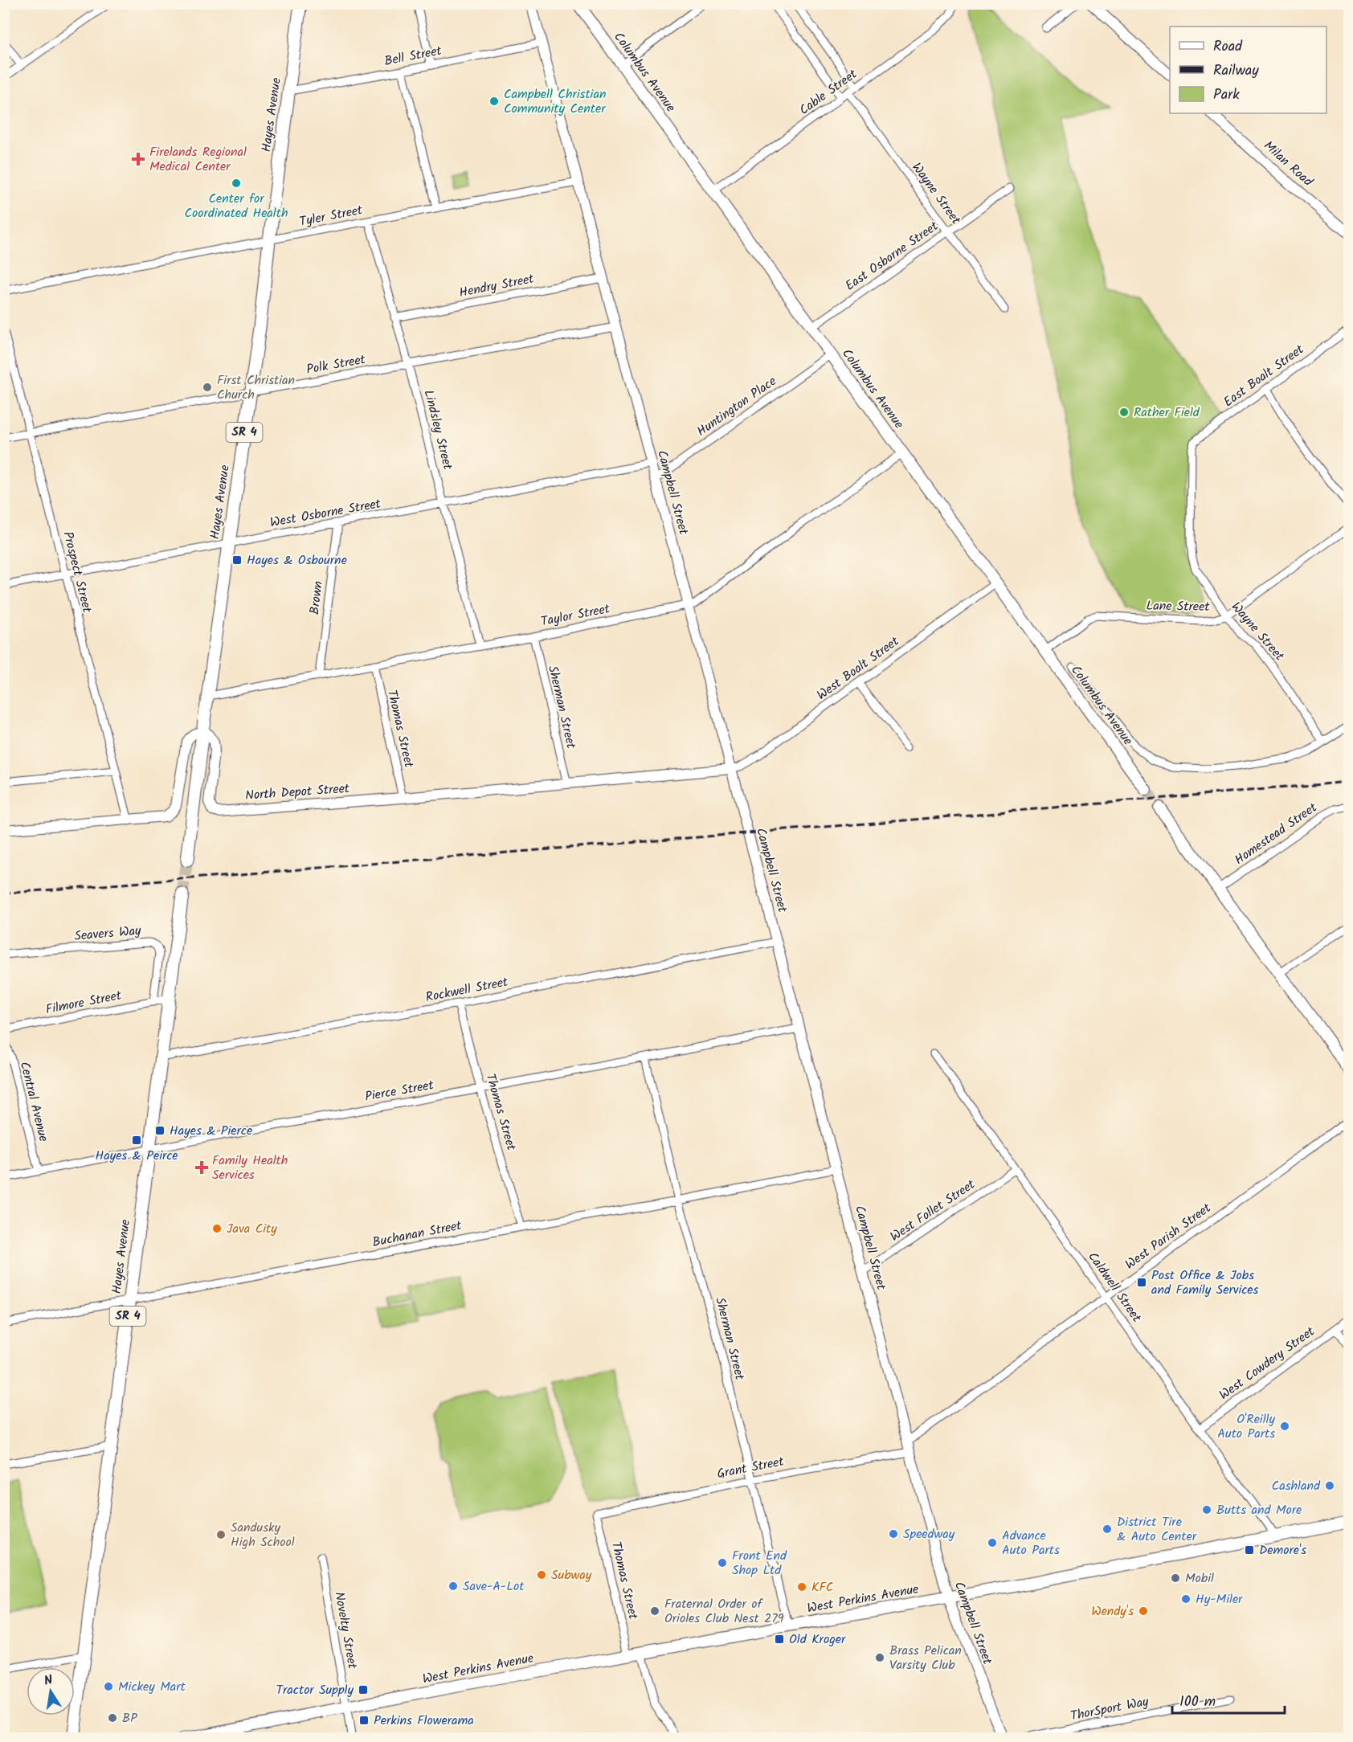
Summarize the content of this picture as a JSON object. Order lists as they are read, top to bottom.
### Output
{
  "streets": {
    "main road": [
      "Columbus Avenue",
      "Hayes Avenue",
      "SR 4",
      "West Perkins Avenue"
    ],
    "street": [
      "Bell Street",
      "Cable Street",
      "Milan Road",
      "Wayne Street",
      "Tyler Street",
      "East Osborne Street",
      "Hendry Street",
      "Polk Street",
      "East Boalt Street",
      "Huntington Place",
      "Lindsley Street",
      "Campbell Street",
      "West Osborne Street",
      "Prospect Street",
      "Brown",
      "Lane Street",
      "Taylor Street",
      "West Boalt Street",
      "Sherman Street",
      "Thomas Street",
      "North Depot Street",
      "Homestead Street",
      "Seavers Way",
      "Rockwell Street",
      "Filmore Street",
      "Pierce Street",
      "Central Avenue",
      "West Follet Street",
      "Buchanan Street",
      "West Parish Street",
      "Caldwell Street",
      "West Cowdery Street",
      "Grant Street",
      "Novelty Street",
      "ThorSport Way"
    ]
  },
  "crossings": [
    ["Bell Street", "Hayes Avenue"],
    ["Bell Street", "Campbell Street"],
    ["Columbus Avenue", "Cable Street"],
    ["Columbus Avenue", "East Osborne Street"],
    ["Columbus Avenue", "Huntington Place"],
    ["Columbus Avenue", "Lane Street"],
    ["Columbus Avenue", "Taylor Street"],
    ["Columbus Avenue", "West Boalt Street"],
    ["Cable Street", "Wayne Street"],
    ["Hayes Avenue", "Tyler Street"],
    ["Hayes Avenue", "Polk Street"],
    ["Hayes Avenue", "West Osborne Street"],
    ["Hayes Avenue", "Taylor Street"],
    ["Hayes Avenue", "North Depot Street"],
    ["Hayes Avenue", "Rockwell Street"],
    ["Hayes Avenue", "Filmore Street"],
    ["Hayes Avenue", "Pierce Street"],
    ["Hayes Avenue", "Buchanan Street"],
    ["Wayne Street", "East Osborne Street"],
    ["Wayne Street", "East Boalt Street"],
    ["Wayne Street", "Lane Street"],
    ["Tyler Street", "Lindsley Street"],
    ["Tyler Street", "Campbell Street"],
    ["Hendry Street", "Lindsley Street"],
    ["Hendry Street", "Campbell Street"],
    ["Polk Street", "Lindsley Street"],
    ["Polk Street", "Campbell Street"],
    ["Polk Street", "Prospect Street"],
    ["Huntington Place", "Campbell Street"],
    ["Lindsley Street", "West Osborne Street"],
    ["Lindsley Street", "Taylor Street"],
    ["Campbell Street", "West Osborne Street"],
    ["Campbell Street", "Taylor Street"],
    ["Campbell Street", "West Boalt Street"],
    ["Campbell Street", "North Depot Street"],
    ["Campbell Street", "Rockwell Street"],
    ["Campbell Street", "Pierce Street"],
    ["Campbell Street", "West Follet Street"],
    ["Campbell Street", "Buchanan Street"],
    ["Campbell Street", "West Parish Street"],
    ["Campbell Street", "Grant Street"],
    ["Campbell Street", "West Perkins Avenue"],
    ["West Osborne Street", "Prospect Street"],
    ["West Osborne Street", "Brown"],
    ["Brown", "Taylor Street"],
    ["Taylor Street", "Sherman Street"],
    ["Taylor Street", "Thomas Street"],
    ["West Boalt Street", "North Depot Street"],
    ["Sherman Street", "North Depot Street"],
    ["Sherman Street", "Pierce Street"],
    ["Sherman Street", "Buchanan Street"],
    ["Sherman Street", "Grant Street"],
    ["Sherman Street", "West Perkins Avenue"],
    ["Thomas Street", "North Depot Street"],
    ["Thomas Street", "Rockwell Street"],
    ["Thomas Street", "Pierce Street"],
    ["Thomas Street", "Buchanan Street"],
    ["Thomas Street", "Grant Street"],
    ["Thomas Street", "West Perkins Avenue"],
    ["Seavers Way", "Filmore Street"],
    ["Pierce Street", "Central Avenue"],
    ["West Follet Street", "Caldwell Street"],
    ["West Parish Street", "Caldwell Street"],
    ["Caldwell Street", "West Cowdery Street"],
    ["Caldwell Street", "West Perkins Avenue"],
    ["West Perkins Avenue", "Novelty Street"]
  ],
  "places": {
    "other": [
      "Campbell Christian Community Center",
      "Center for Coordinated Health",
      "First Christian Church",
      "Rather Field",
      "Java City",
      "O'Reilly Auto Parts",
      "Cashland",
      "Butts and More",
      "District Tire & Auto Center",
      "Speedway",
      "Sandusky High School",
      "Advance Auto Parts",
      "Front End Shop Ltd",
      "Subway",
      "Mobil",
      "Save-A-Lot",
      "KFC",
      "Hy-Miler",
      "Fraternal Order of Orioles Club Nest 279",
      "Wendy's",
      "Brass Pelican Varsity Club",
      "Mickey Mart",
      "BP"
    ],
    "health": ["Firelands Regional Medical Center", "Family Health Services"],
    "transit": [
      "Hayes & Osbourne",
      "Hayes & Pierce",
      "Hayes & Peirce",
      "Post Office & Jobs and Family Services",
      "Demore's",
      "Old Kroger",
      "Tractor Supply",
      "Perkins Flowerama"
    ]
  },
  "legend": ["Road", "Railway", "Park"],
  "scale_bar": "100 m",
  "north": "top"
}
